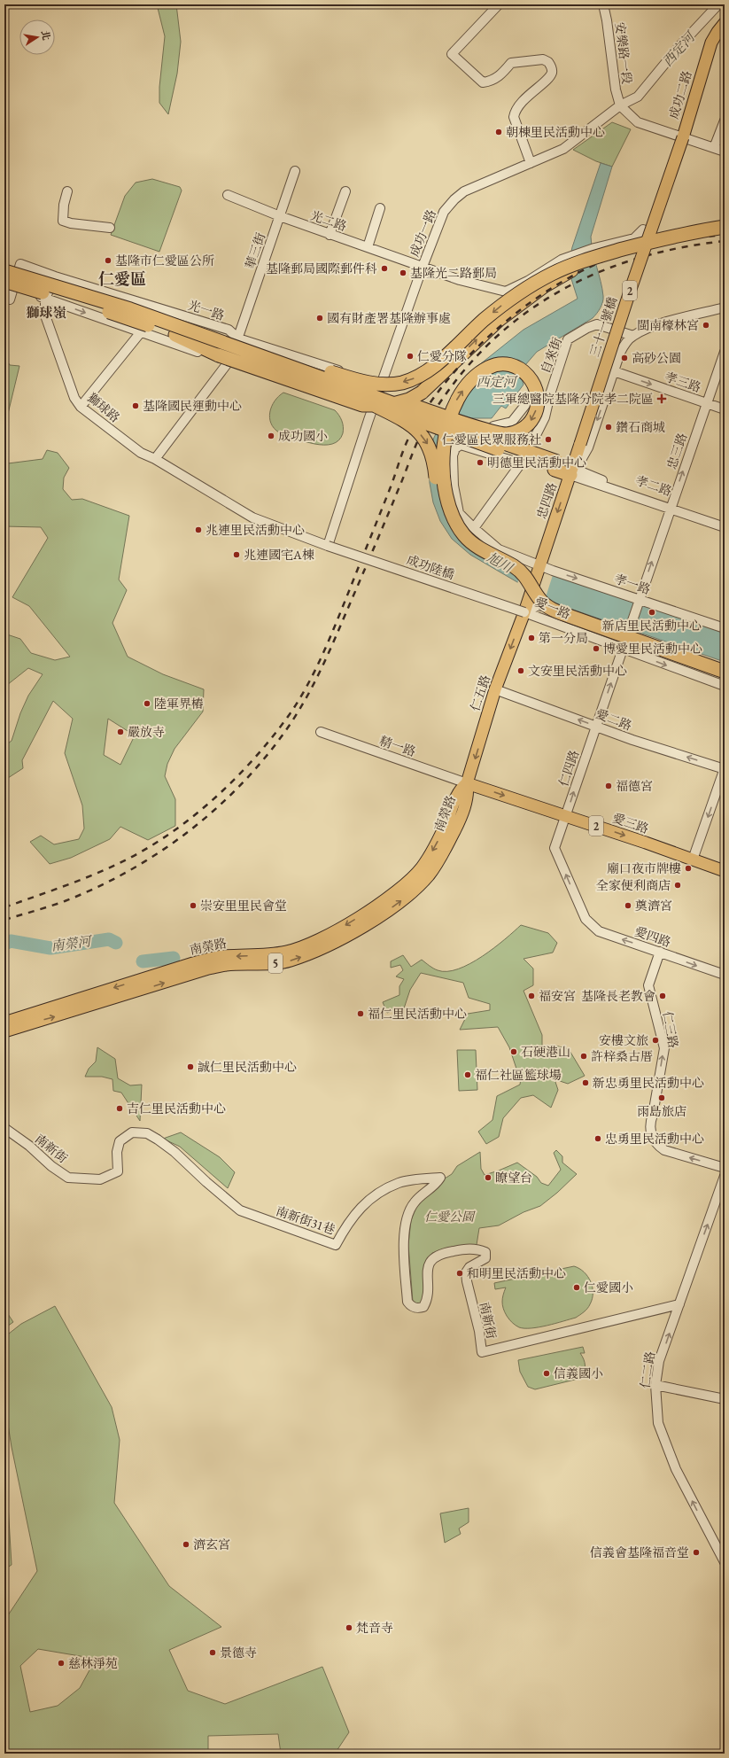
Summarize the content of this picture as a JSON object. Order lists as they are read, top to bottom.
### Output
{
  "streets": {
    "main road": [
      "成功二路",
      "2",
      "三十一號橋",
      "忠四路",
      "仁五路",
      "南榮路",
      "愛三路",
      "5"
    ],
    "street": [
      "安樂路一段",
      "光二路",
      "成功一路",
      "華三街",
      "光一路",
      "自來街",
      "孝三路",
      "獅球路",
      "忠三路",
      "孝二路",
      "成功陸橋",
      "孝一路",
      "愛一路",
      "愛二路",
      "精一路",
      "仁四路",
      "愛四路",
      "仁三路",
      "南新街",
      "南新街31巷",
      "仁二路"
    ]
  },
  "crossings": [
    ["安樂路一段", "成功一路"],
    ["成功二路", "三十一號橋"],
    ["光二路", "成功一路"],
    ["光二路", "華三街"],
    ["成功一路", "光一路"],
    ["華三街", "光一路"],
    ["2", "忠四路"],
    ["2", "成功陸橋"],
    ["2", "孝一路"],
    ["2", "愛一路"],
    ["2", "仁五路"],
    ["三十一號橋", "忠四路"],
    ["自來街", "忠四路"],
    ["孝三路", "忠三路"],
    ["孝三路", "忠四路"],
    ["獅球路", "成功陸橋"],
    ["忠三路", "孝二路"],
    ["忠三路", "孝一路"],
    ["忠三路", "愛一路"],
    ["忠三路", "仁四路"],
    ["忠四路", "孝一路"],
    ["成功陸橋", "愛一路"],
    ["成功陸橋", "仁五路"],
    ["愛一路", "仁五路"],
    ["愛一路", "仁四路"],
    ["仁五路", "愛二路"],
    ["仁五路", "精一路"],
    ["仁五路", "南榮路"],
    ["仁五路", "愛三路"],
    ["愛二路", "仁四路"],
    ["精一路", "南榮路"],
    ["精一路", "愛三路"],
    ["仁四路", "愛三路"],
    ["仁四路", "愛四路"],
    ["南榮路", "愛三路"],
    ["愛四路", "仁三路"],
    ["南新街", "南新街31巷"],
    ["南新街", "仁二路"]
  ],
  "one_way": [
    "孝三路",
    "忠三路",
    "忠四路",
    "孝一路",
    "仁五路",
    "愛二路",
    "仁四路",
    "愛三路",
    "仁三路",
    "仁二路"
  ],
  "districts": ["仁愛區", "獅球嶺"],
  "water": ["西定河", "旭川", "南榮河"],
  "parks": ["仁愛公園"],
  "places": {
    "other": [
      "朝棟里民活動中心",
      "基隆市仁愛區公所",
      "基隆郵局國際郵件科",
      "基隆光二路郵局",
      "國有財產署基隆辦事處",
      "閩南檺林宮",
      "仁愛分隊",
      "高砂公園",
      "基隆國民運動中心",
      "鑽石商城",
      "成功國小",
      "仁愛區民眾服務社",
      "明德里民活動中心",
      "兆連里民活動中心",
      "兆連國宅A棟",
      "新店里民活動中心",
      "第一分局",
      "博愛里民活動中心",
      "文安里民活動中心",
      "陸軍界樁",
      "嚴放寺",
      "福德宮",
      "廟口夜市牌樓",
      "全家便利商店",
      "崇安里里民會堂",
      "奠濟宮",
      "福安宮",
      "基隆長老教會",
      "福仁里民活動中心",
      "安樓文旅",
      "石硬港山",
      "許梓桑古厝",
      "誠仁里民活動中心",
      "福仁社區籃球場",
      "新忠勇里民活動中心",
      "雨島旅店",
      "吉仁里民活動中心",
      "忠勇里民活動中心",
      "瞭望台",
      "和明里民活動中心",
      "仁愛國小",
      "信義國小",
      "濟玄宮",
      "信義會基隆福音堂",
      "梵音寺",
      "景德寺",
      "慈林淨苑"
    ],
    "health": ["三軍總醫院基隆分院孝二院區"]
  },
  "north": "right"
}
